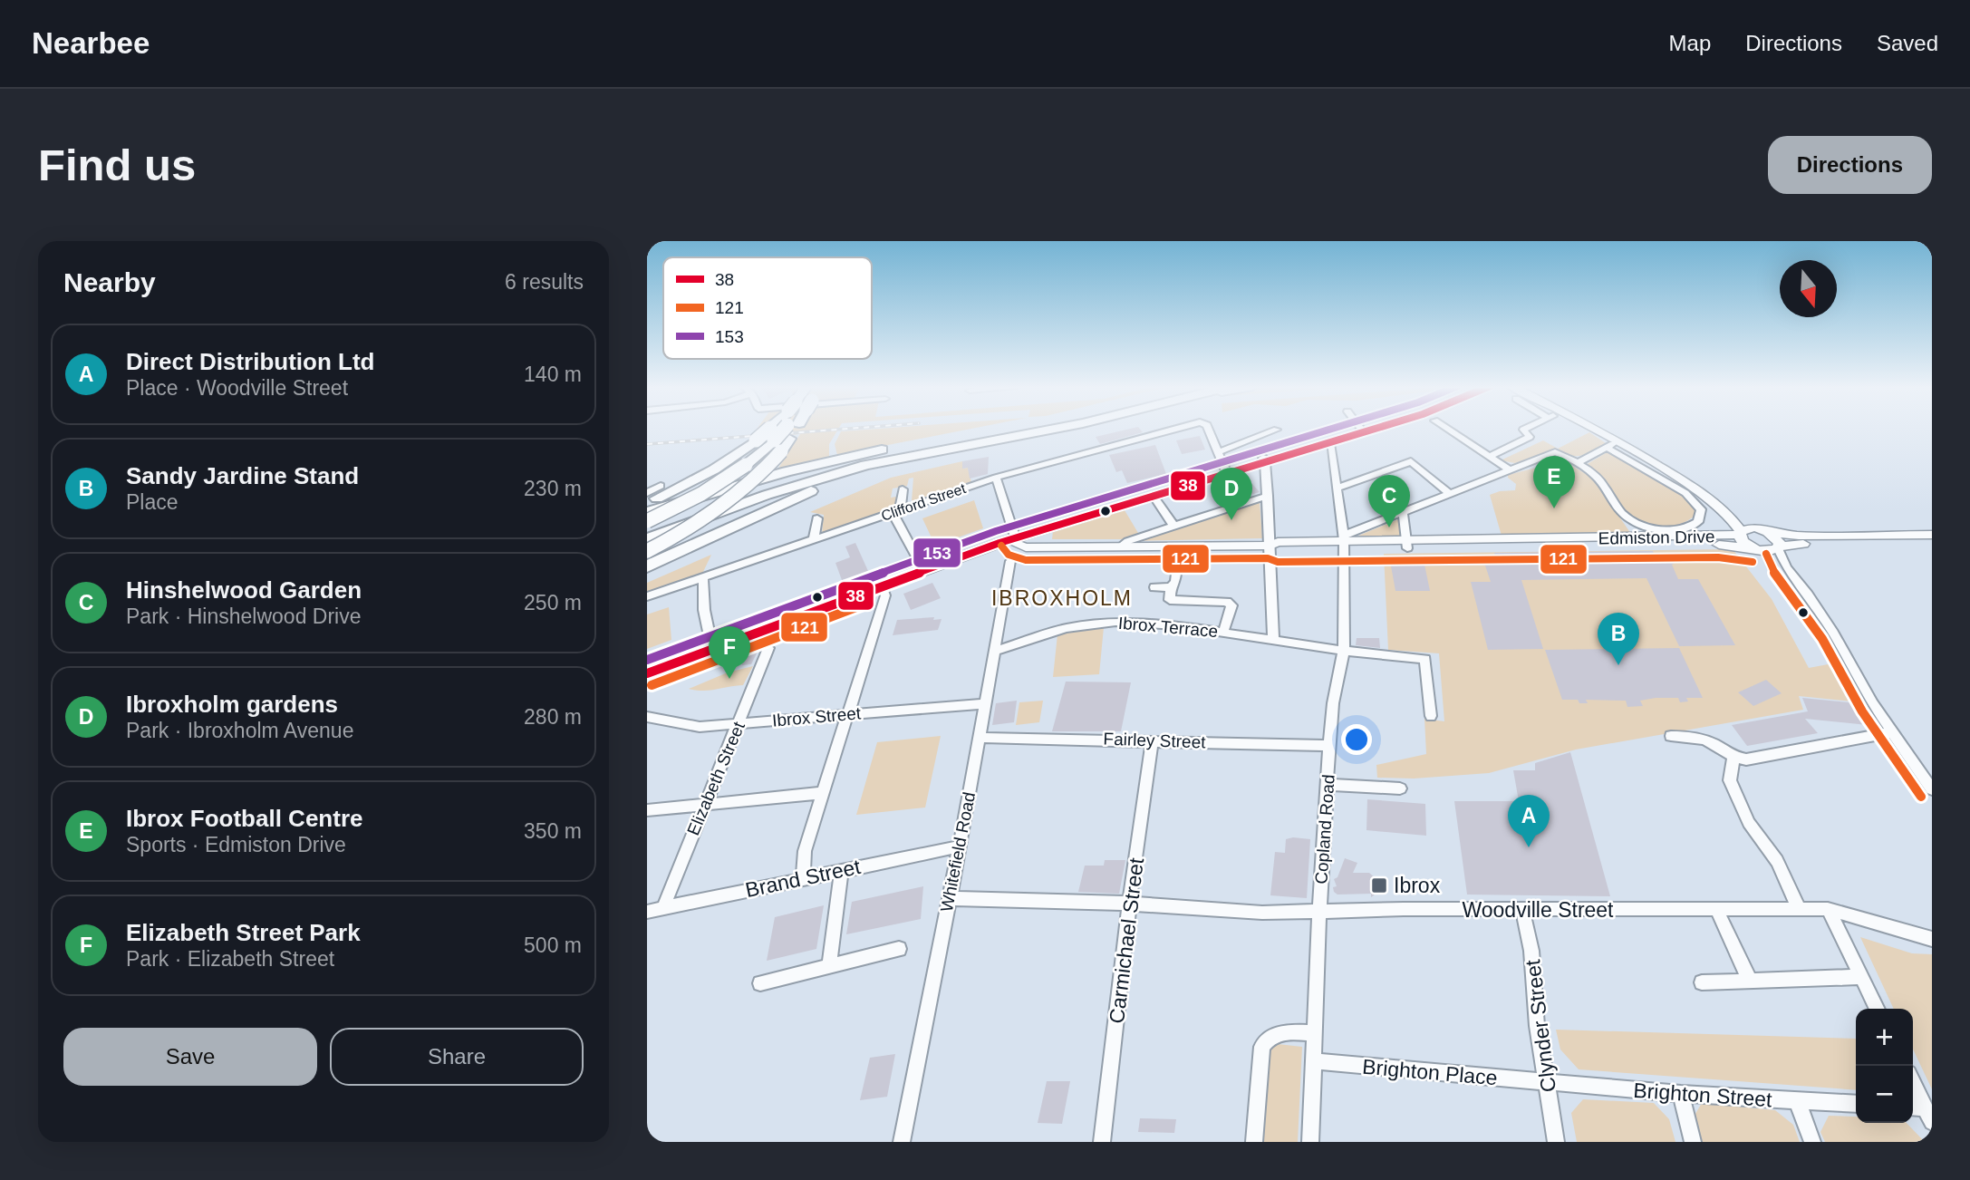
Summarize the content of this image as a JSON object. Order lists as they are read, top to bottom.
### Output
{
  "streets": {
    "main road": ["Edmiston Drive"],
    "street": [
      "Clifford Street",
      "Ibrox Terrace",
      "Ibrox Street",
      "Fairley Street",
      "Elizabeth Street",
      "Copland Road",
      "Whitefield Road",
      "Brand Street",
      "Woodville Street",
      "Carmichael Street",
      "Clynder Street",
      "Brighton Place",
      "Brighton Street"
    ]
  },
  "crossings": [
    ["Edmiston Drive", "Copland Road"],
    ["Ibrox Terrace", "Copland Road"],
    ["Ibrox Terrace", "Whitefield Road"],
    ["Ibrox Street", "Elizabeth Street"],
    ["Ibrox Street", "Whitefield Road"],
    ["Fairley Street", "Copland Road"],
    ["Fairley Street", "Whitefield Road"],
    ["Fairley Street", "Carmichael Street"],
    ["Elizabeth Street", "Brand Street"],
    ["Copland Road", "Woodville Street"],
    ["Copland Road", "Brighton Place"],
    ["Whitefield Road", "Brand Street"],
    ["Whitefield Road", "Woodville Street"],
    ["Woodville Street", "Carmichael Street"],
    ["Woodville Street", "Clynder Street"],
    ["Clynder Street", "Brighton Place"],
    ["Clynder Street", "Brighton Street"],
    ["Brighton Place", "Brighton Street"]
  ],
  "districts": ["IBROXHOLM"],
  "places": {
    "transit": ["Ibrox"]
  },
  "lines": ["transit line 38", "transit line 153", "transit line 121"],
  "legend": ["38", "121", "153"],
  "north": "bottom",
  "page": {
    "header": "Nearbee",
    "nav": ["Map", "Directions", "Saved"],
    "buttons": [
      "Directions",
      ["Save", "Share"]
    ],
    "title": "Find us",
    "heading": ["Nearby", "6 results"],
    "list": [
      {
        "mark": "A",
        "name": "Direct Distribution Ltd",
        "note": "Place · Woodville Street",
        "value": "140 m"
      },
      {
        "mark": "B",
        "name": "Sandy Jardine Stand",
        "note": "Place",
        "value": "230 m"
      },
      {
        "mark": "C",
        "name": "Hinshelwood Garden",
        "note": "Park · Hinshelwood Drive",
        "value": "250 m"
      },
      {
        "mark": "D",
        "name": "Ibroxholm gardens",
        "note": "Park · Ibroxholm Avenue",
        "value": "280 m"
      },
      {
        "mark": "E",
        "name": "Ibrox Football Centre",
        "note": "Sports · Edmiston Drive",
        "value": "350 m"
      },
      {
        "mark": "F",
        "name": "Elizabeth Street Park",
        "note": "Park · Elizabeth Street",
        "value": "500 m"
      }
    ],
    "pins": [
      "E",
      "D",
      "C",
      "B",
      "F",
      "A"
    ],
    "map_buttons": ["+", "−"]
  }
}
